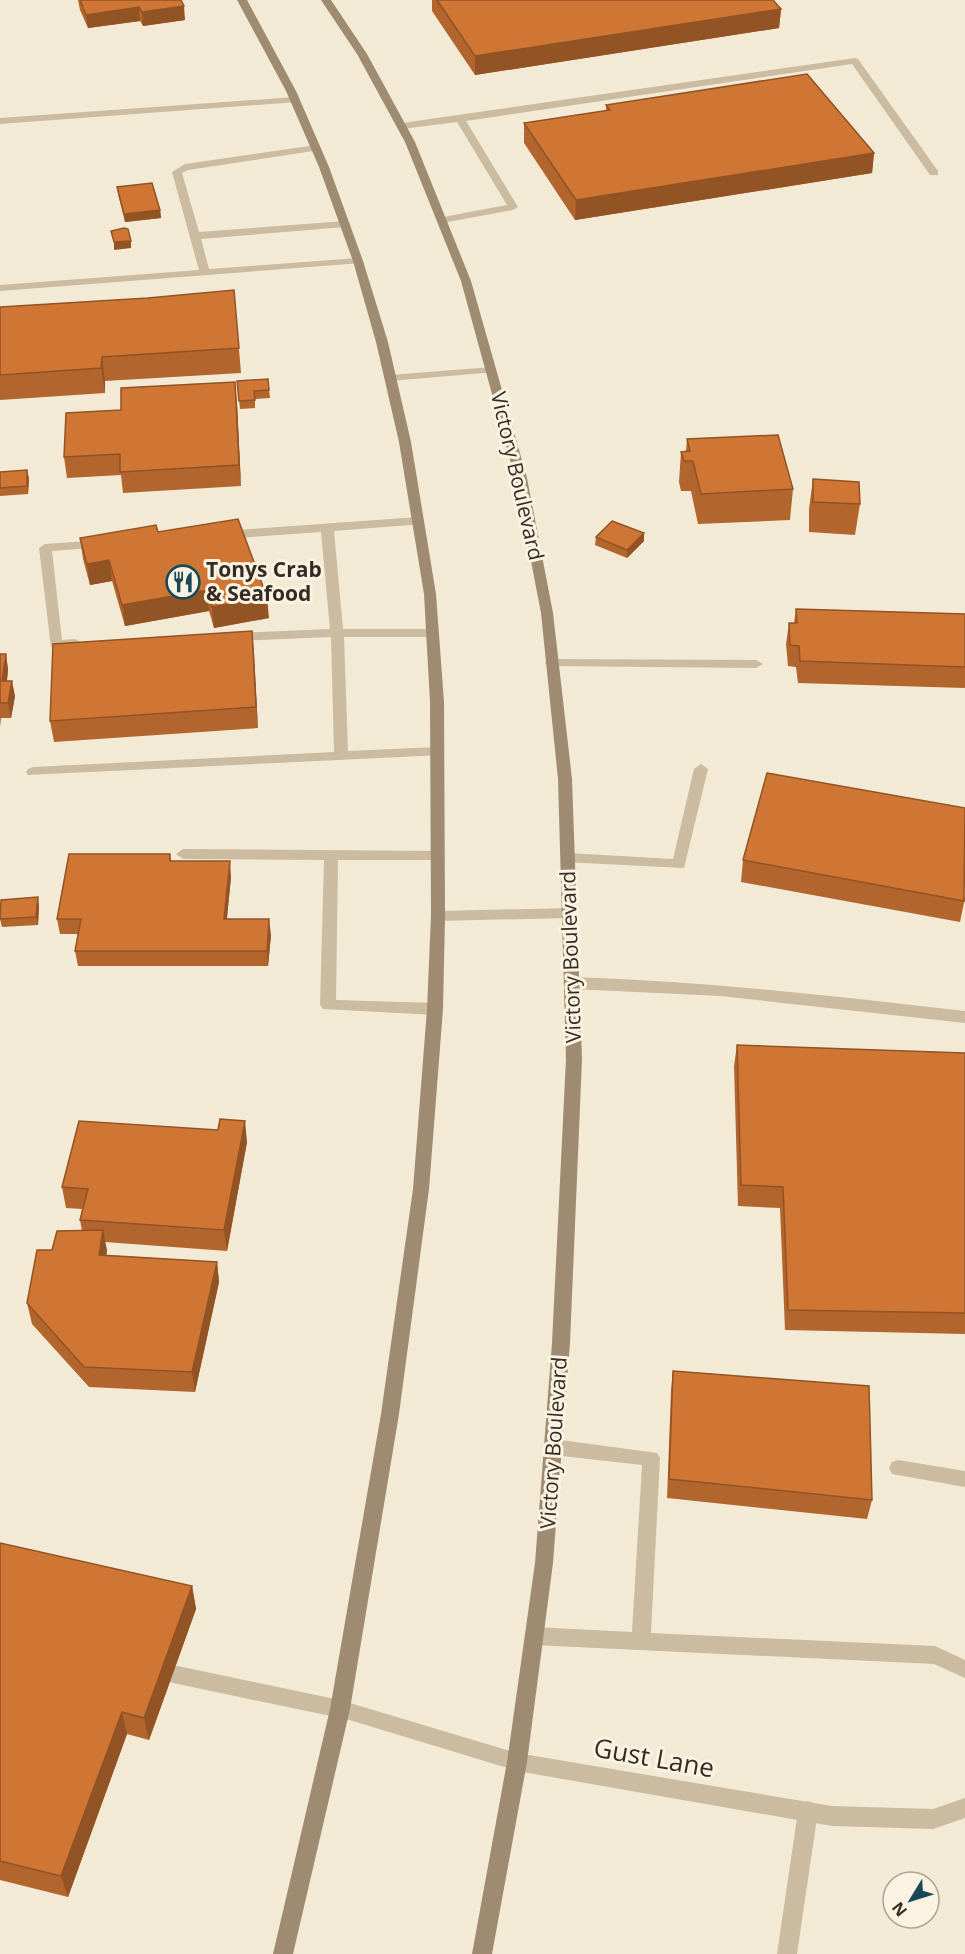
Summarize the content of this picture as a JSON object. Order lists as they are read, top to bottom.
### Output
{
  "streets": {
    "main road": ["Victory Boulevard"],
    "street": ["Gust Lane"]
  },
  "crossings": [
    ["Victory Boulevard", "Gust Lane"]
  ],
  "places": {
    "restaurant": ["Tonys Crab & Seafood"]
  },
  "north": "bottom left"
}
